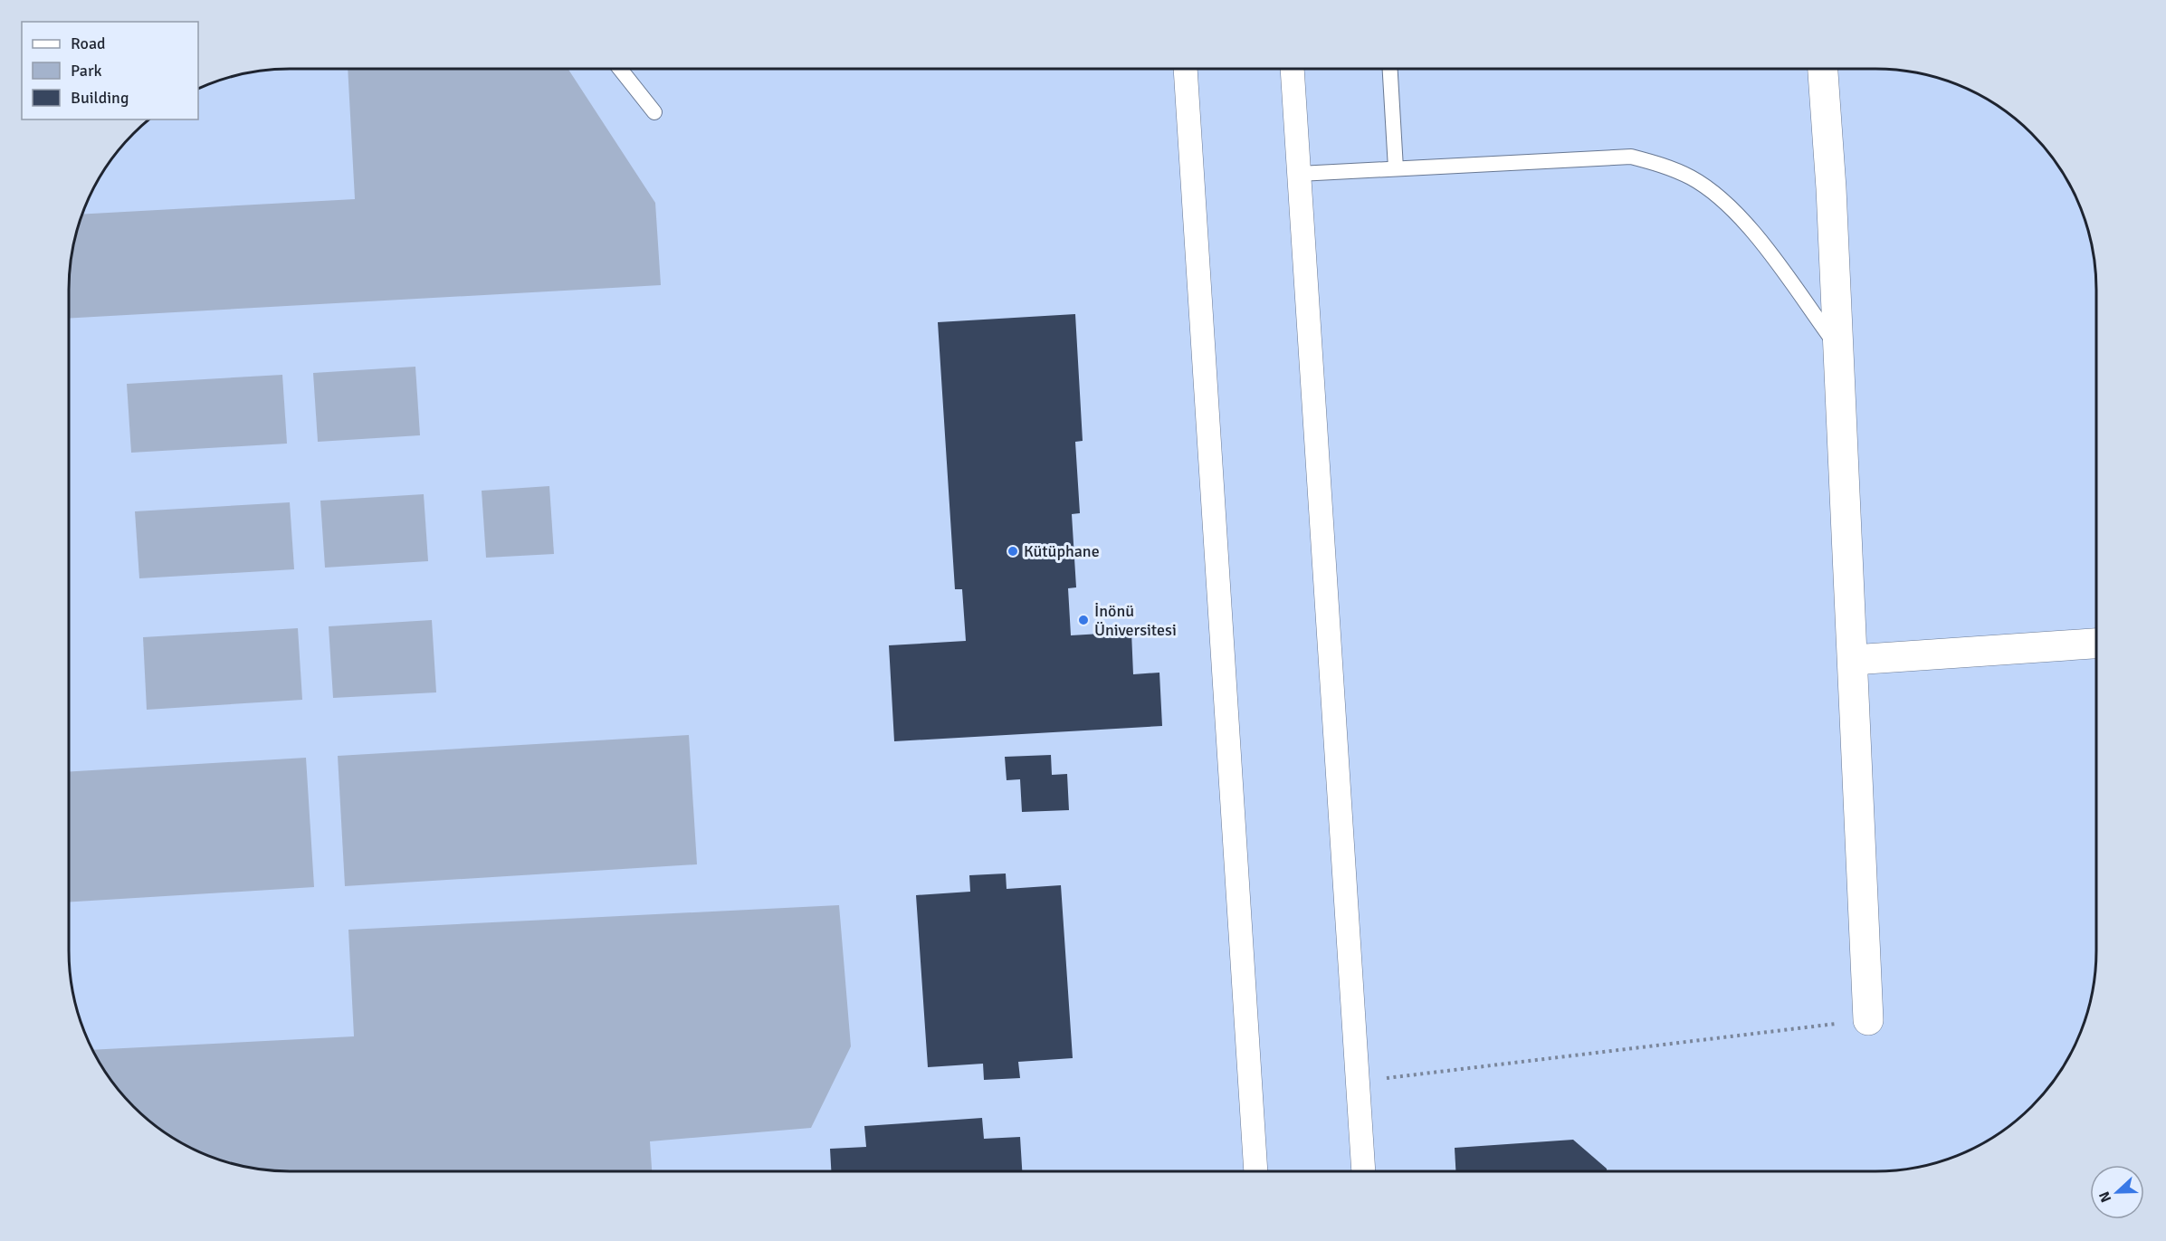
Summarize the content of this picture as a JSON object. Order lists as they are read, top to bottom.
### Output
{
  "places": ["Kütüphane", "İnönü Üniversitesi"],
  "legend": ["Road", "Park", "Building"],
  "north": "left"
}
